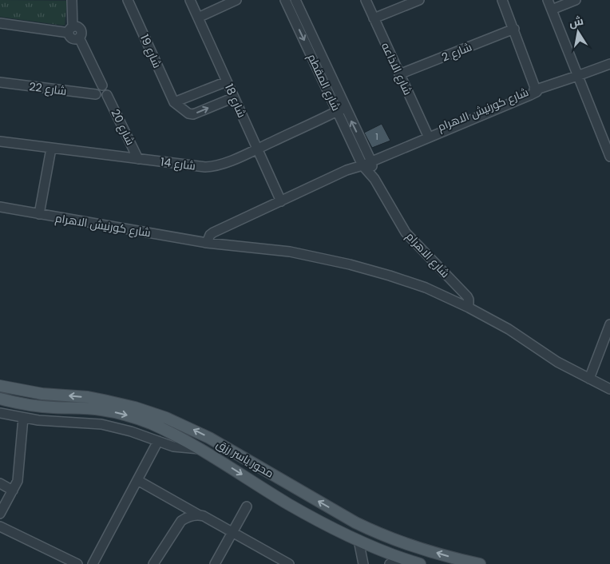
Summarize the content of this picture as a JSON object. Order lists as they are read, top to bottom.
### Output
{
  "streets": {
    "main road": ["محور ياسر رزق"],
    "street": [
      "شارع 19",
      "شارع 2",
      "شارع الاذاعه",
      "شارع المقطم",
      "شارع 22",
      "شارع 18",
      "شارع كورنيش الاهرام",
      "شارع 20",
      "شارع 14",
      "شارع الاهرام"
    ]
  },
  "crossings": [
    ["شارع 2", "شارع الاذاعه"],
    ["شارع الاذاعه", "شارع كورنيش الاهرام"],
    ["شارع المقطم", "شارع كورنيش الاهرام"],
    ["شارع المقطم", "شارع 14"],
    ["شارع المقطم", "شارع الاهرام"],
    ["شارع 22", "شارع 20"],
    ["شارع 18", "شارع كورنيش الاهرام"],
    ["شارع 18", "شارع 14"],
    ["شارع كورنيش الاهرام", "شارع الاهرام"],
    ["شارع 20", "شارع 14"]
  ],
  "house_numbers": ["1"],
  "north": "top"
}
